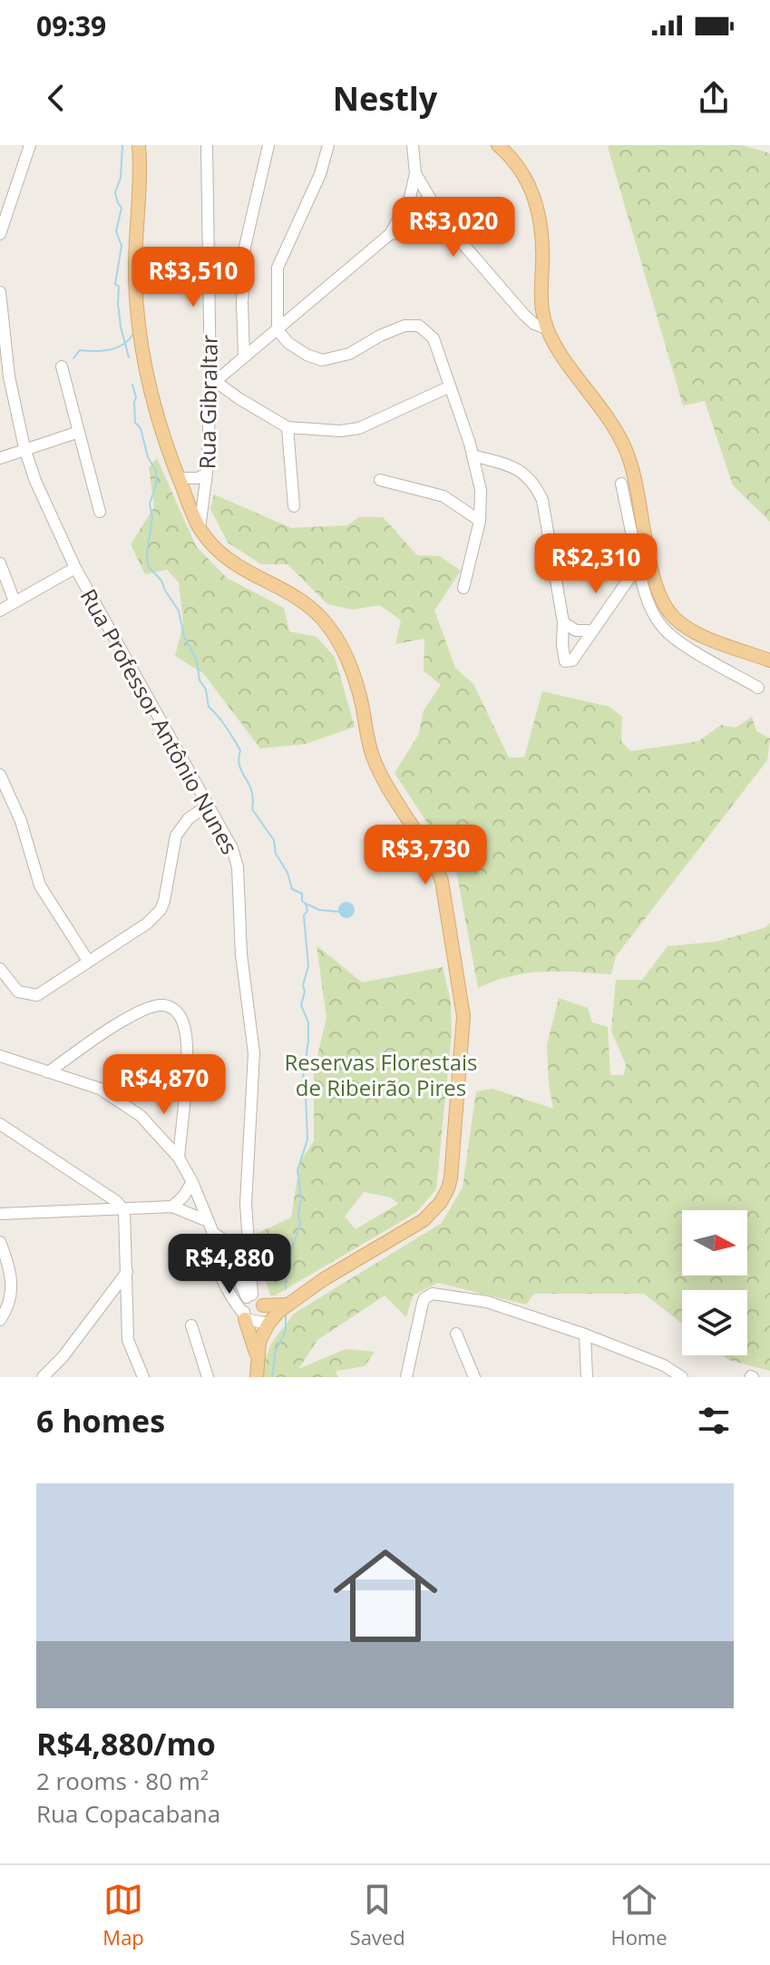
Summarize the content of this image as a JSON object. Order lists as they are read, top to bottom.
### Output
{
  "streets": {
    "street": ["Rua Gibraltar", "Rua Professor Antônio Nunes"]
  },
  "parks": ["Reservas Florestais de Ribeirão Pires"],
  "north": "right",
  "page": {
    "status": "09:39",
    "header": "Nestly",
    "price": [
      "R$3,020",
      "R$3,510",
      "R$2,310",
      "R$3,730",
      "R$4,870",
      "R$4,880"
    ],
    "heading": "6 homes",
    "list": [
      {
        "name": "R$4,880/mo",
        "note": "2 rooms · 80 m² · Rua Copacabana"
      }
    ],
    "tabs": ["Map", "Saved", "Home"]
  }
}
